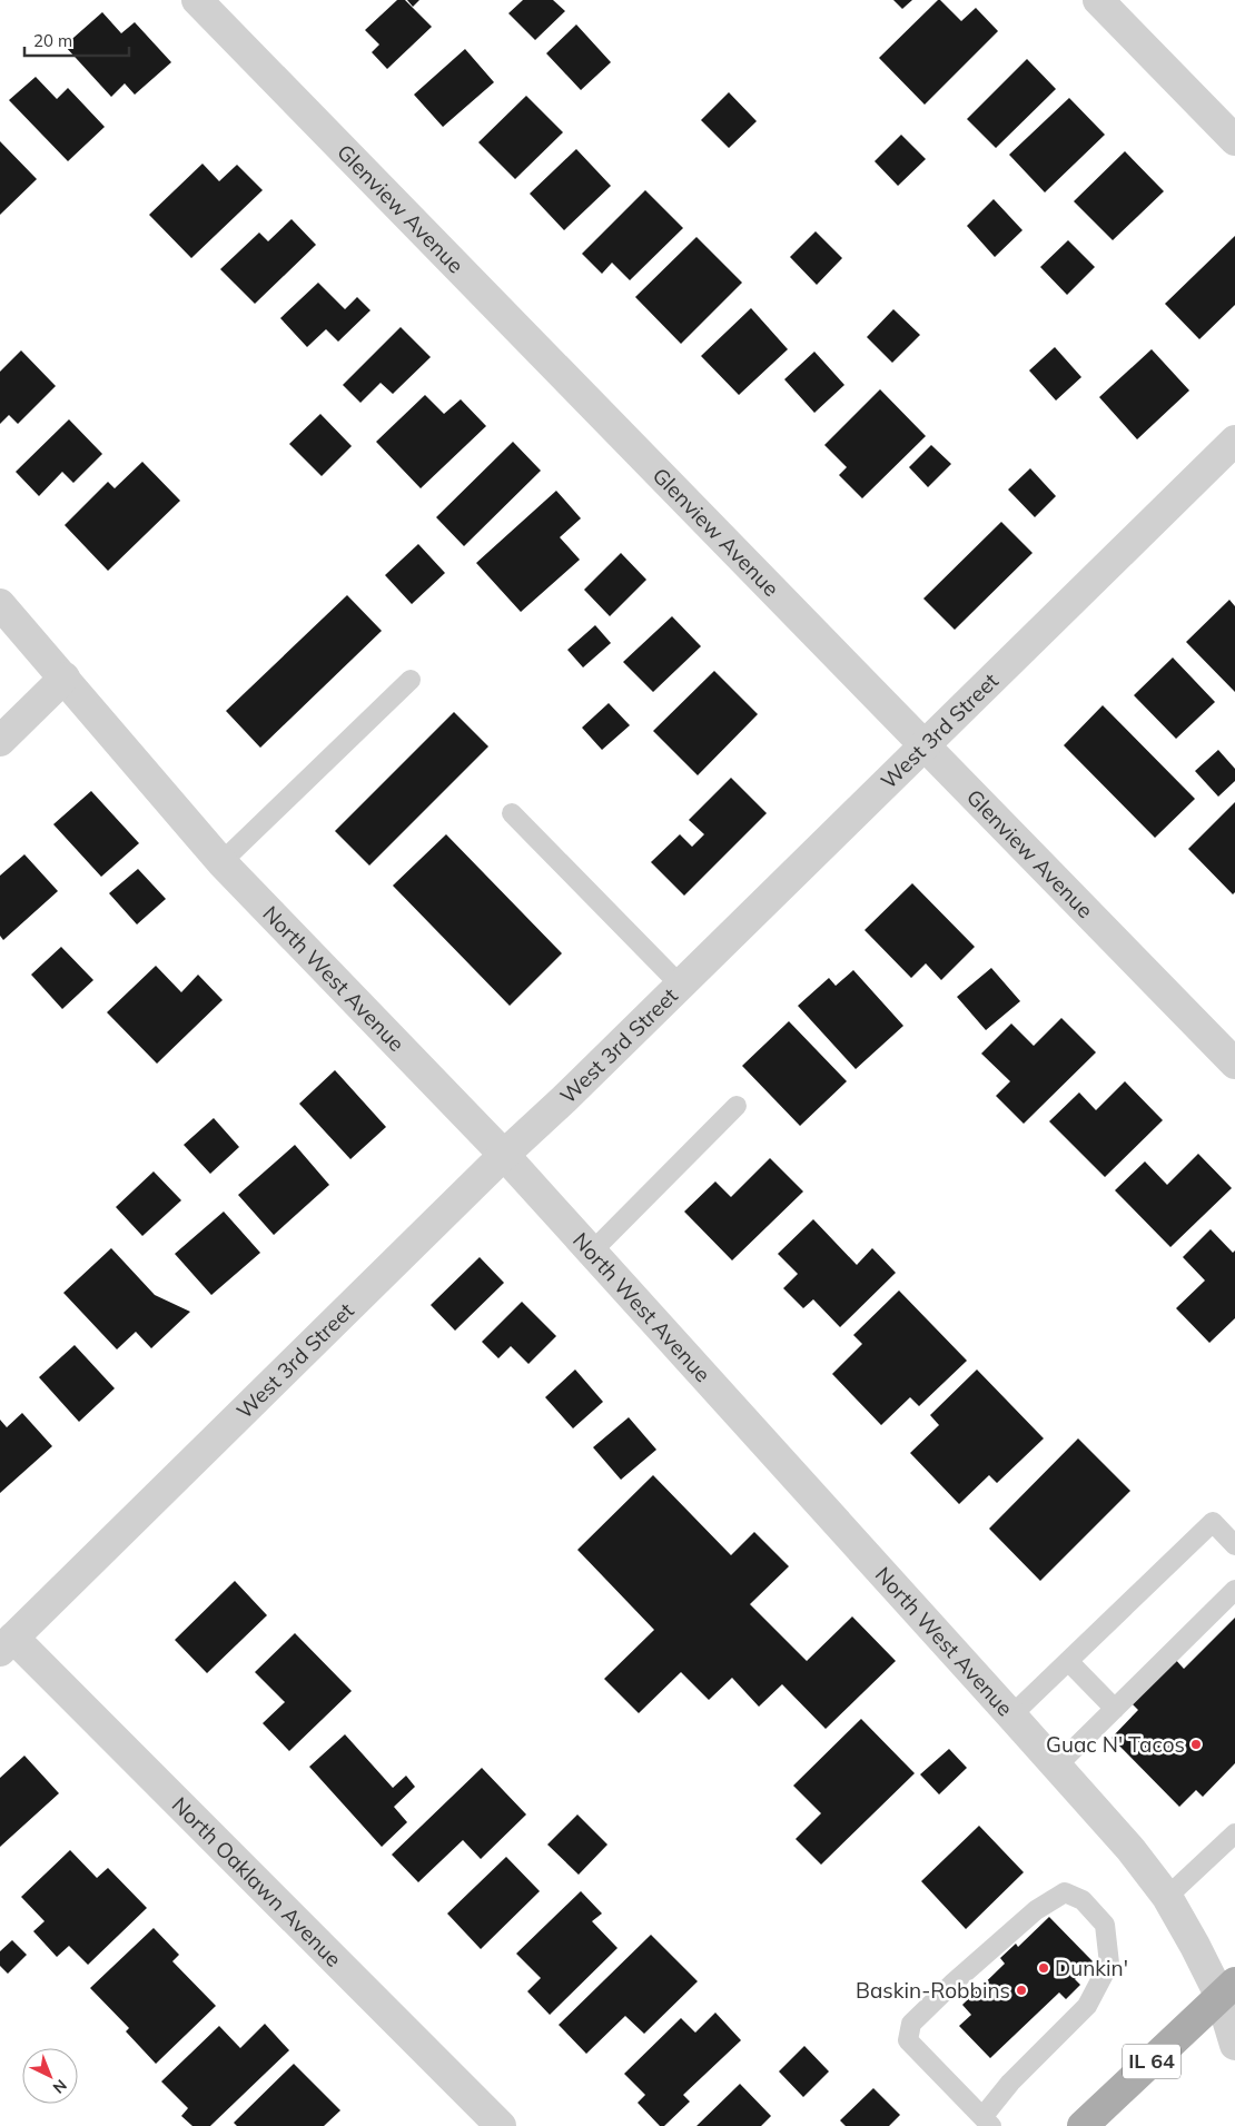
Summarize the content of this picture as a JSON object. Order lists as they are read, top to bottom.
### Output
{
  "streets": {
    "main road": ["IL 64"],
    "street": [
      "Glenview Avenue",
      "West 3rd Street",
      "North West Avenue",
      "North Oaklawn Avenue"
    ]
  },
  "crossings": [
    ["Glenview Avenue", "West 3rd Street"],
    ["West 3rd Street", "North West Avenue"],
    ["West 3rd Street", "North Oaklawn Avenue"],
    ["North West Avenue", "IL 64"]
  ],
  "places": ["Guac N' Tacos", "Dunkin'", "Baskin-Robbins"],
  "scale_bar": "20 m",
  "north": "bottom right"
}
